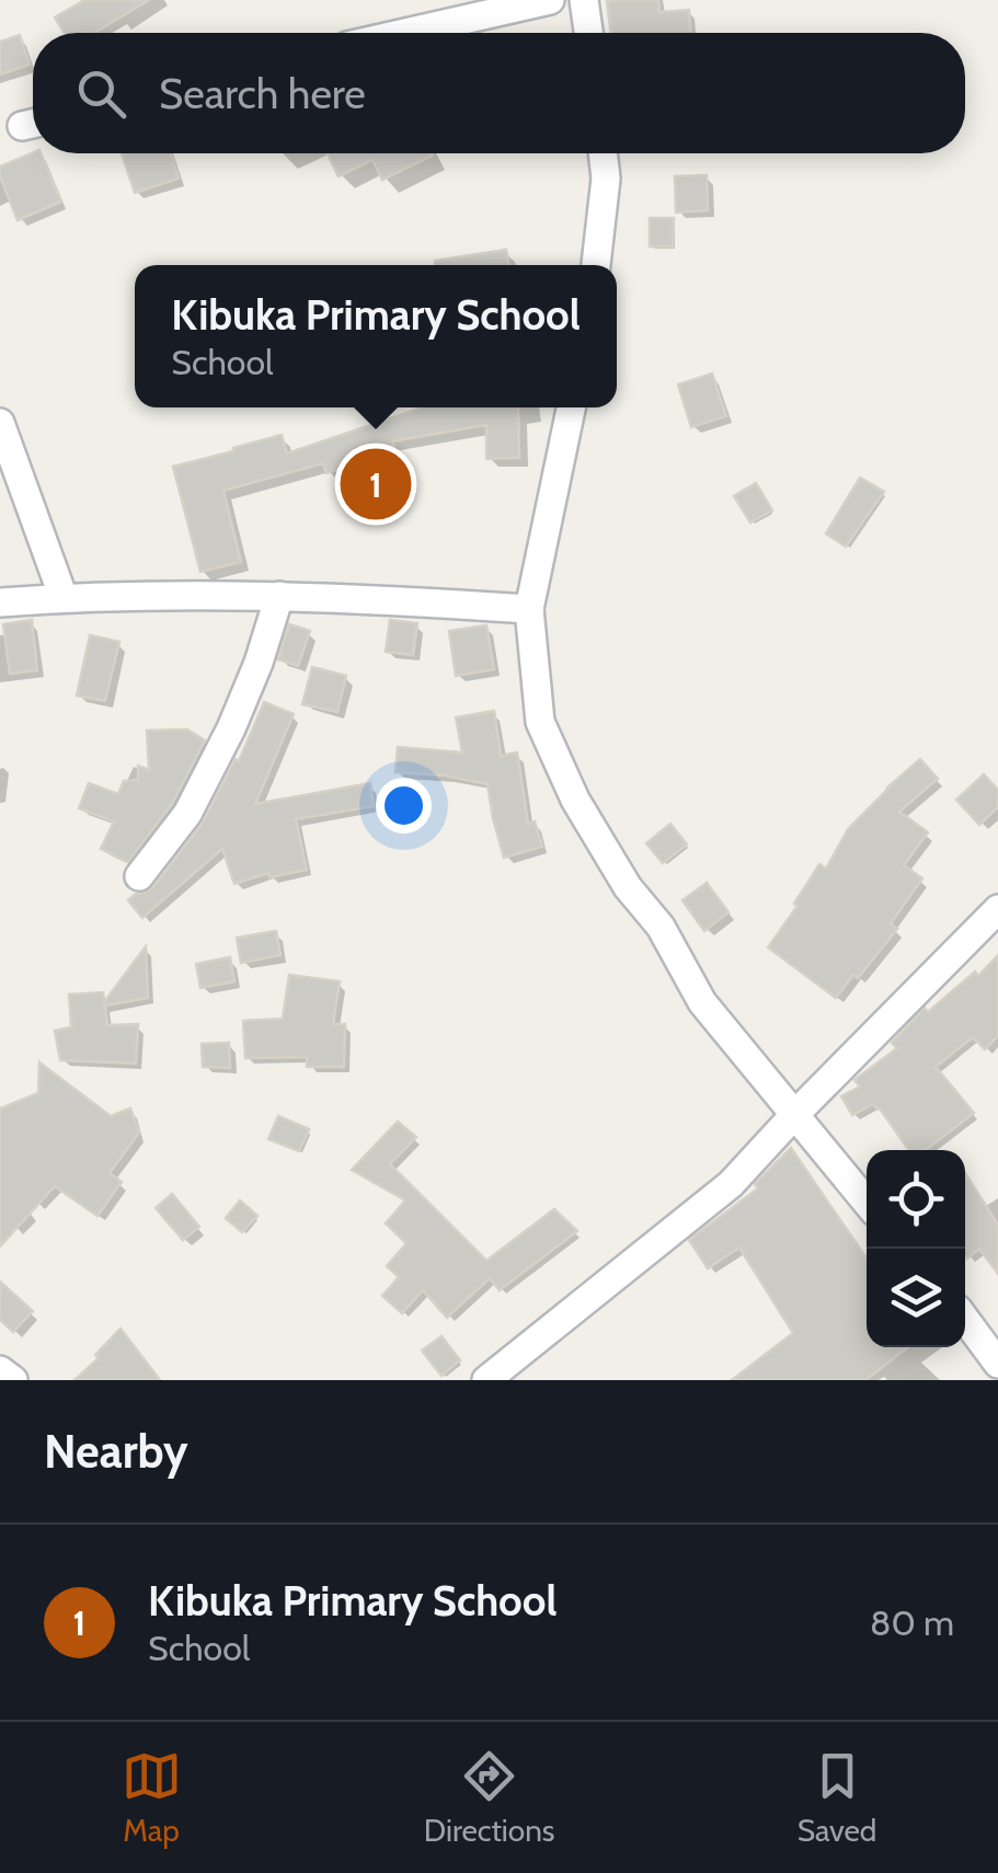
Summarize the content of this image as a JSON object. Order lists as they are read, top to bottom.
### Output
{
  "page": {
    "search": "Search here",
    "popup": ["Kibuka Primary School", "School"],
    "pins": "1",
    "heading": "Nearby",
    "list": [
      {
        "mark": "1",
        "name": "Kibuka Primary School",
        "note": "School",
        "value": "80 m"
      }
    ],
    "nav": ["Map", "Directions", "Saved"]
  }
}
